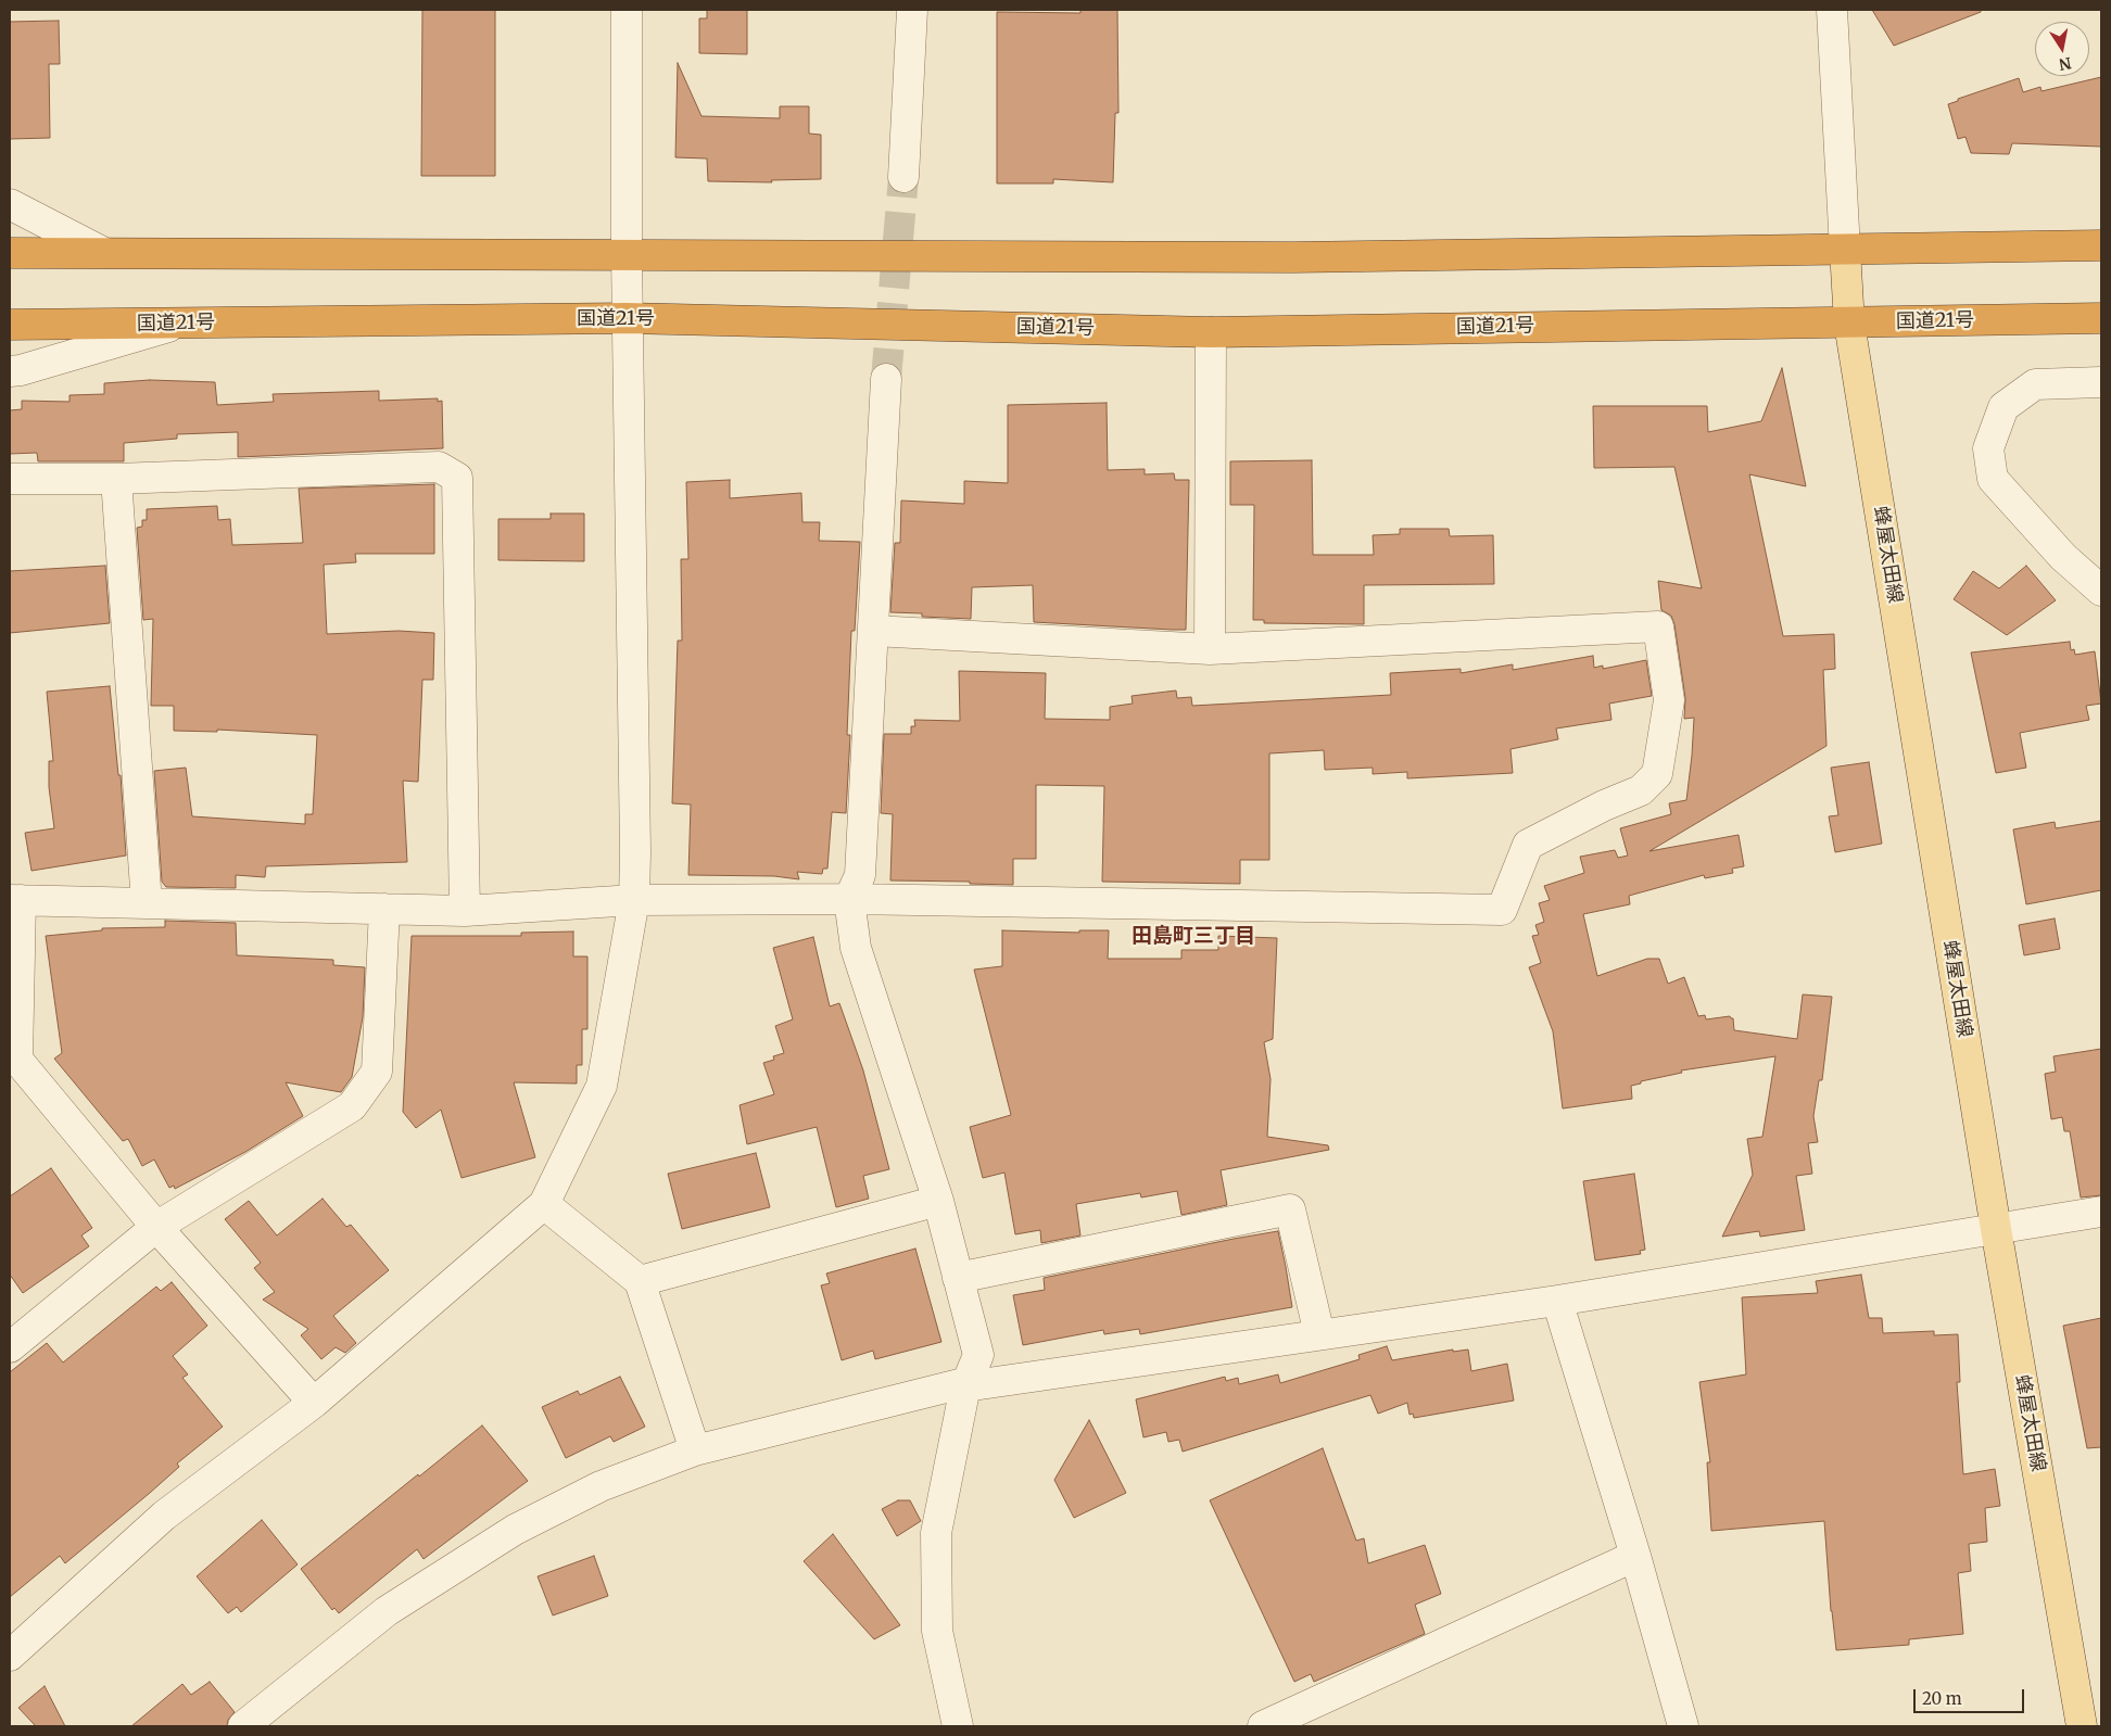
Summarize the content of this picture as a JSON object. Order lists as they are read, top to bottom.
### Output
{
  "streets": {
    "highway": ["国道21号"],
    "main road": ["蜂屋太田線"]
  },
  "crossings": [
    ["国道21号", "蜂屋太田線"]
  ],
  "districts": ["田島町三丁目"],
  "scale_bar": "20 m",
  "north": "bottom"
}
